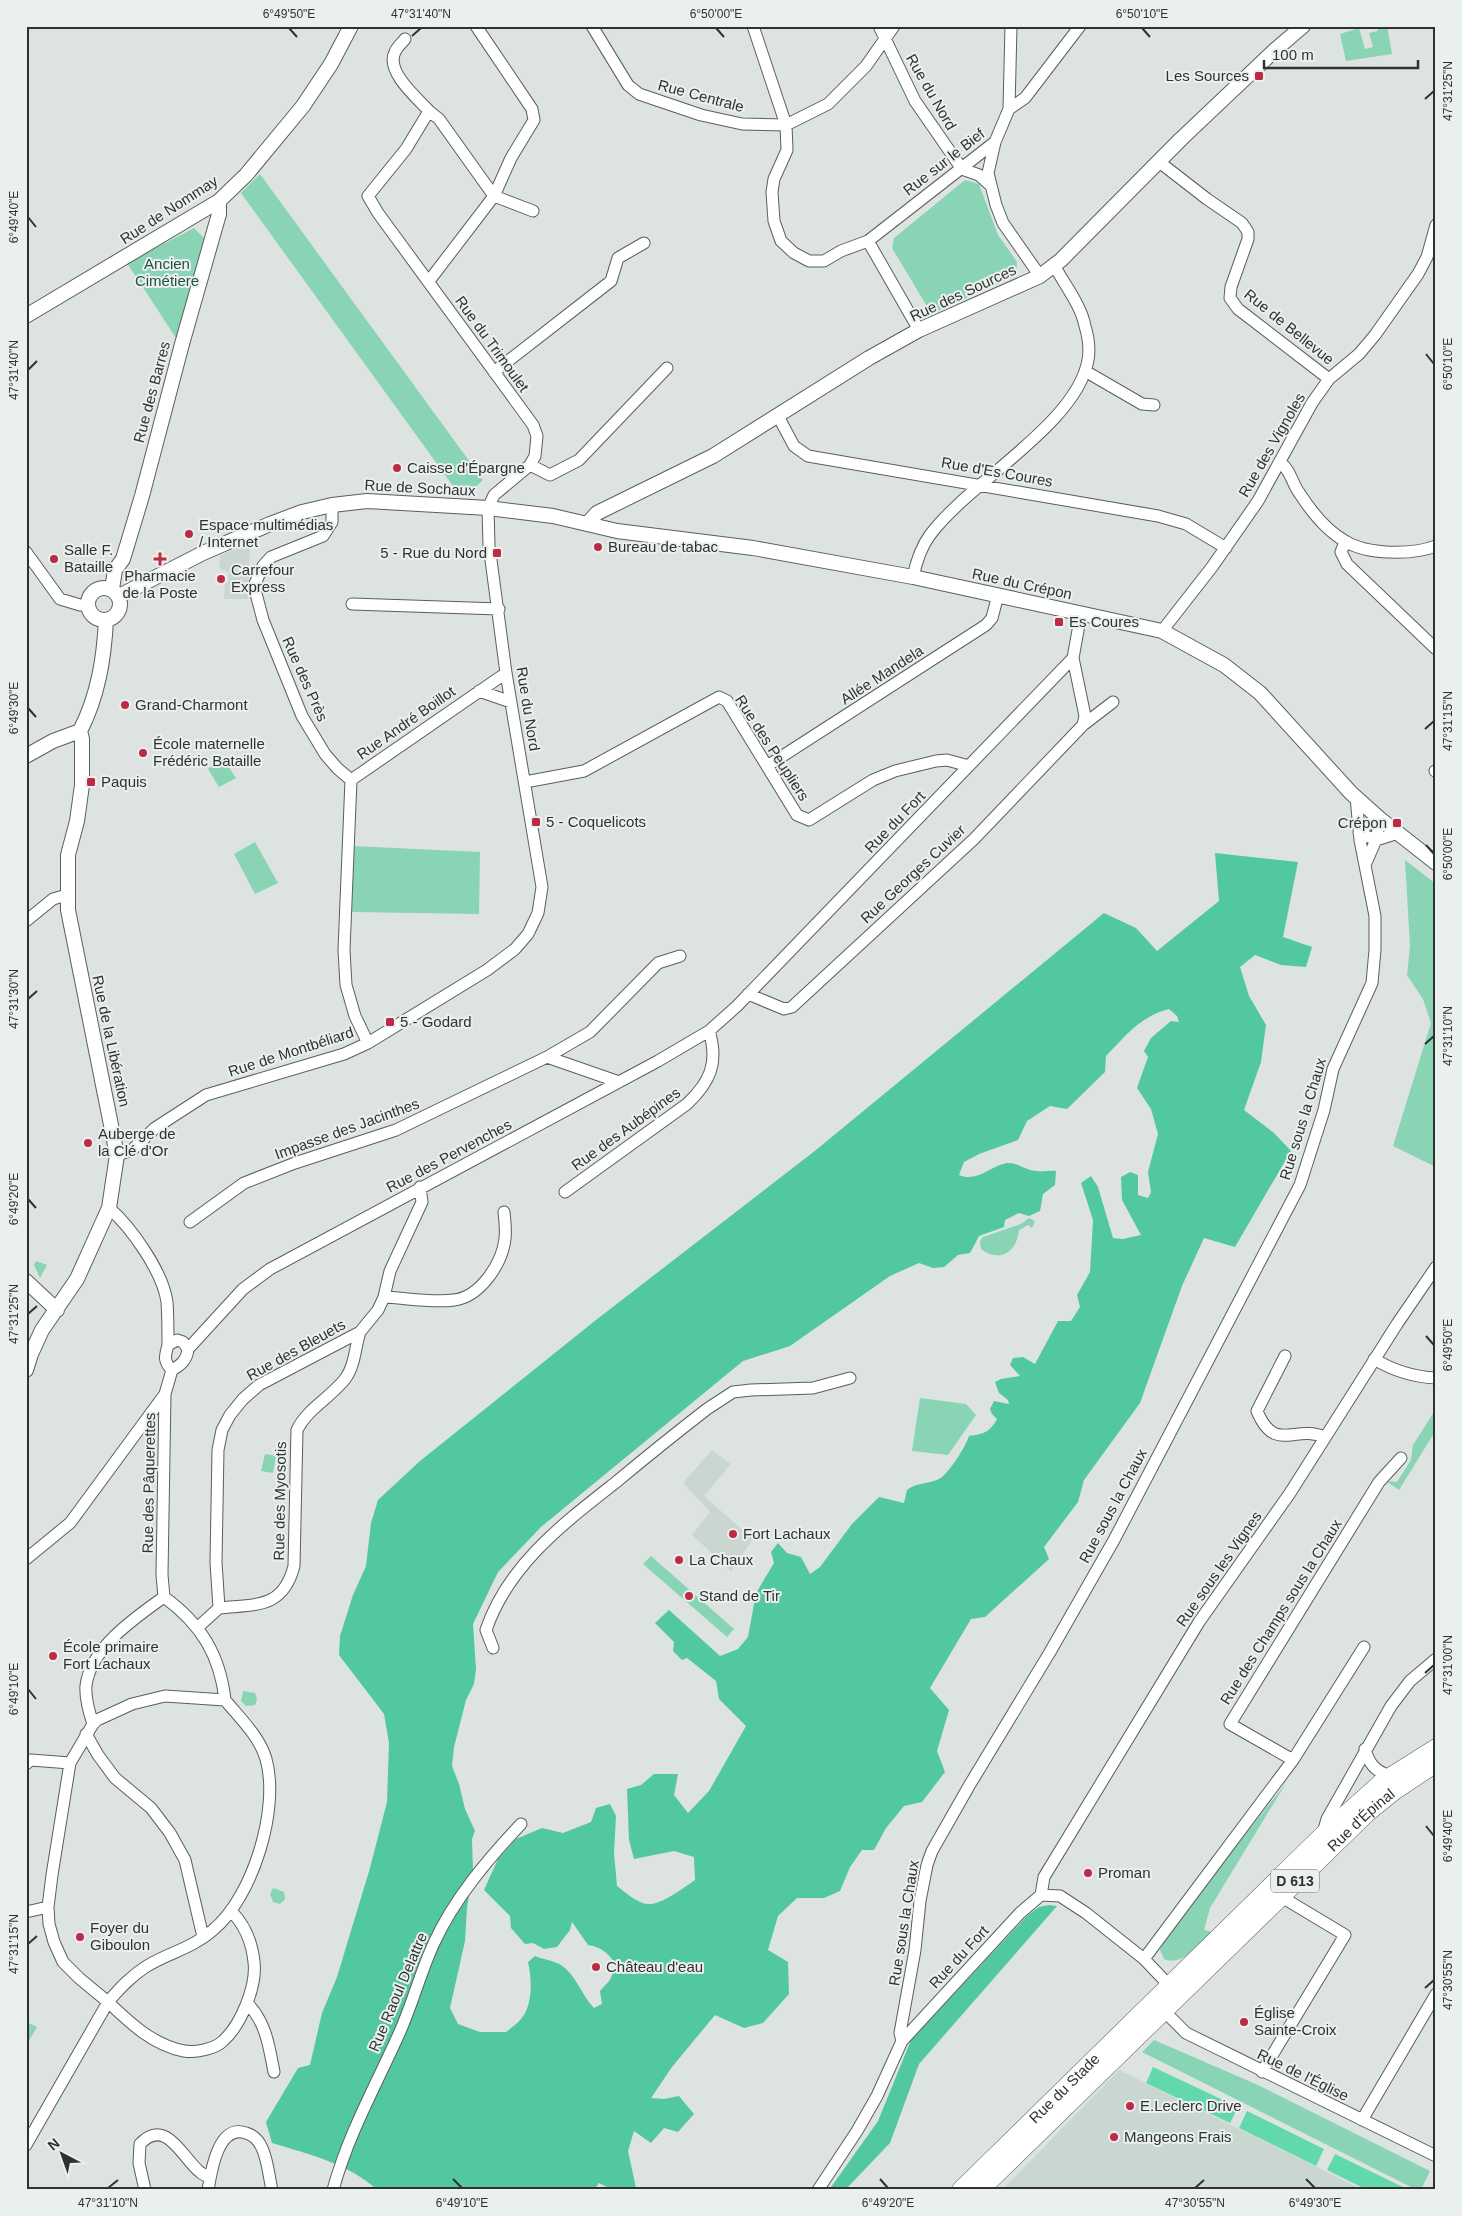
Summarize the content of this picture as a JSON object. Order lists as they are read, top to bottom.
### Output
{
  "streets": {
    "main road": ["Rue d'Épinal", "D 613", "Rue du Stade"],
    "street": [
      "Rue du Nord",
      "Rue Centrale",
      "Rue sur le Bief",
      "Rue de Nommay",
      "Rue des Sources",
      "Rue de Bellevue",
      "Rue du Trimoulet",
      "Rue des Barres",
      "Rue des Vignoles",
      "Rue d'Es Coures",
      "Rue de Sochaux",
      "Rue du Crépon",
      "Allée Mandela",
      "Rue des Près",
      "Rue André Boillot",
      "Rue des Peupliers",
      "Rue du Fort",
      "Rue Georges Cuvier",
      "Rue de la Libération",
      "Rue de Montbéliard",
      "Rue sous la Chaux",
      "Impasse des Jacinthes",
      "Rue des Aubépines",
      "Rue des Pervenches",
      "Rue des Bleuets",
      "Rue des Pâquerettes",
      "Rue des Myosotis",
      "Rue sous les Vignes",
      "Rue des Champs sous la Chaux",
      "Rue Raoul Delattre",
      "Rue de l'Église"
    ]
  },
  "crossings": [
    ["Rue du Nord", "Rue Centrale"],
    ["Rue du Nord", "Rue sur le Bief"],
    ["Rue du Nord", "Rue de Sochaux"],
    ["Rue du Nord", "Rue André Boillot"],
    ["Rue du Nord", "Rue des Peupliers"],
    ["Rue du Nord", "Rue de Montbéliard"],
    ["Rue Centrale", "Rue sur le Bief"],
    ["Rue de Nommay", "Rue des Barres"],
    ["Rue des Sources", "Rue de Bellevue"],
    ["Rue des Sources", "Rue d'Es Coures"],
    ["Rue des Sources", "Rue de Sochaux"],
    ["Rue des Sources", "Rue du Crépon"],
    ["Rue de Bellevue", "Rue des Vignoles"],
    ["Rue des Barres", "Rue de Sochaux"],
    ["Rue des Vignoles", "Rue d'Es Coures"],
    ["Rue des Vignoles", "Rue du Crépon"],
    ["Rue de Sochaux", "Rue du Crépon"],
    ["Rue de Sochaux", "Rue des Près"],
    ["Rue du Crépon", "Allée Mandela"],
    ["Rue du Crépon", "Rue sous la Chaux"],
    ["Allée Mandela", "Rue des Peupliers"],
    ["Rue des Près", "Rue André Boillot"],
    ["Rue des Peupliers", "Rue du Fort"],
    ["Rue du Fort", "Rue Georges Cuvier"],
    ["Rue du Fort", "Rue sous la Chaux"],
    ["Rue du Fort", "Rue des Pervenches"],
    ["Rue du Fort", "Rue sous les Vignes"],
    ["Rue de la Libération", "Rue de Montbéliard"],
    ["Rue des Aubépines", "Rue des Pervenches"],
    ["Rue des Pervenches", "Rue des Bleuets"],
    ["Rue des Pervenches", "Rue des Pâquerettes"],
    ["Rue des Bleuets", "Rue des Myosotis"],
    ["Rue d'Épinal", "Rue de l'Église"],
    ["Rue d'Épinal", "Rue du Stade"],
    ["Rue de l'Église", "Rue du Stade"]
  ],
  "parks": ["Ancien Cimétiere"],
  "places": {
    "transit": [
      "Les Sources",
      "5 - Rue du Nord",
      "Es Coures",
      "Paquis",
      "5 - Coquelicots",
      "Crépon",
      "5 - Godard"
    ],
    "other": [
      "Caisse d'Épargne",
      "Espace multimédias / Internet",
      "Bureau de tabac",
      "Salle F. Bataille",
      "Carrefour Express",
      "Grand-Charmont",
      "École maternelle Frédéric Bataille",
      "Auberge de la Clé d'Or",
      "Fort Lachaux",
      "La Chaux",
      "Stand de Tir",
      "École primaire Fort Lachaux",
      "Proman",
      "Foyer du Giboulon",
      "Château d'eau",
      "Église Sainte-Croix",
      "E.Leclerc Drive",
      "Mangeons Frais"
    ],
    "health": ["Pharmacie de la Poste"]
  },
  "scale_bar": "100 m",
  "north": "top left",
  "coordinates": [
    "6°49'50\"E",
    "47°31'40\"N",
    "6°50'00\"E",
    "6°50'10\"E",
    "47°31'25\"N",
    "6°49'40\"E",
    "6°49'30\"E",
    "47°31'15\"N",
    "47°31'30\"N",
    "47°31'10\"N",
    "6°49'20\"E",
    "47°31'00\"N",
    "6°49'10\"E",
    "47°30'55\"N"
  ]
}
